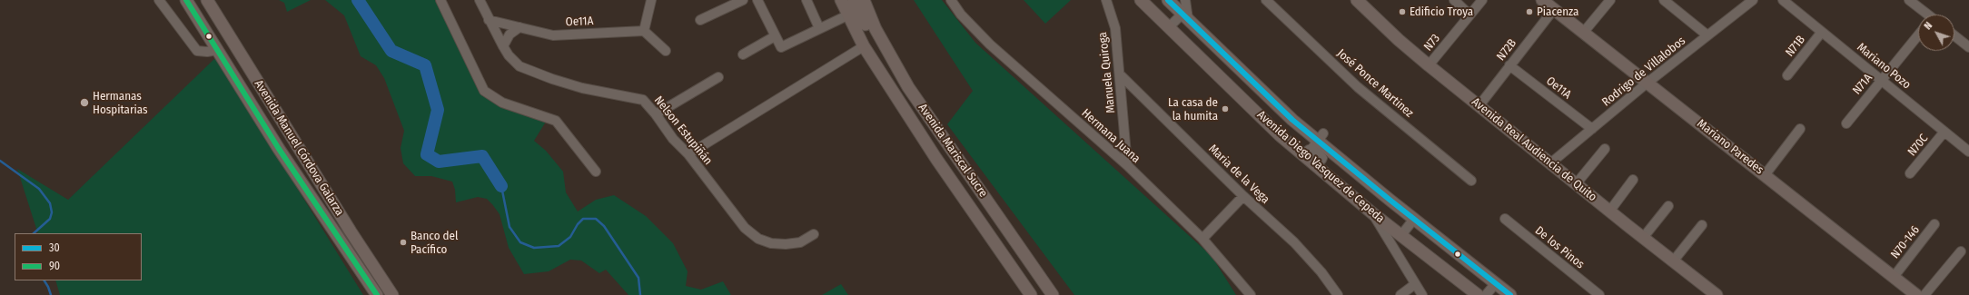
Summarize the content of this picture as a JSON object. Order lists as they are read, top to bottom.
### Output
{
  "streets": {
    "main road": [
      "Mariano Paredes",
      "Avenida Manuel Córdova Galarza",
      "Avenida Real Audiencia de Quito",
      "Avenida Mariscal Sucre",
      "Avenida Diego Vasquez de Cepeda"
    ],
    "street": [
      "Oe11A",
      "N73",
      "N71B",
      "N72B",
      "Mariano Pozo",
      "Rodrigo de Villalobos",
      "Manuela Quiroga",
      "José Ponce Martinez",
      "N71A",
      "Nelson Estupiñán",
      "Hermana Juana",
      "N70C",
      "Maria de la Vega",
      "N70-146",
      "De los Pinos"
    ]
  },
  "crossings": [
    ["Oe11A", "N72B"],
    ["Oe11A", "Rodrigo de Villalobos"],
    ["Oe11A", "Nelson Estupiñán"],
    ["N73", "Avenida Real Audiencia de Quito"],
    ["N71B", "Mariano Pozo"],
    ["N72B", "Mariano Paredes"],
    ["N72B", "Avenida Real Audiencia de Quito"],
    ["Mariano Pozo", "N71A"],
    ["Mariano Pozo", "N70C"],
    ["Rodrigo de Villalobos", "Mariano Paredes"],
    ["Rodrigo de Villalobos", "Avenida Real Audiencia de Quito"],
    ["Manuela Quiroga", "Hermana Juana"],
    ["Manuela Quiroga", "Maria de la Vega"],
    ["Mariano Paredes", "N70-146"]
  ],
  "places": [
    "Edificio Troya",
    "Piacenza",
    "Hermanas Hospitarias",
    "La casa de la humita",
    "Banco del Pacífico"
  ],
  "lines": ["transit line 30", "transit line 90"],
  "legend": ["30", "90"],
  "north": "top left"
}
